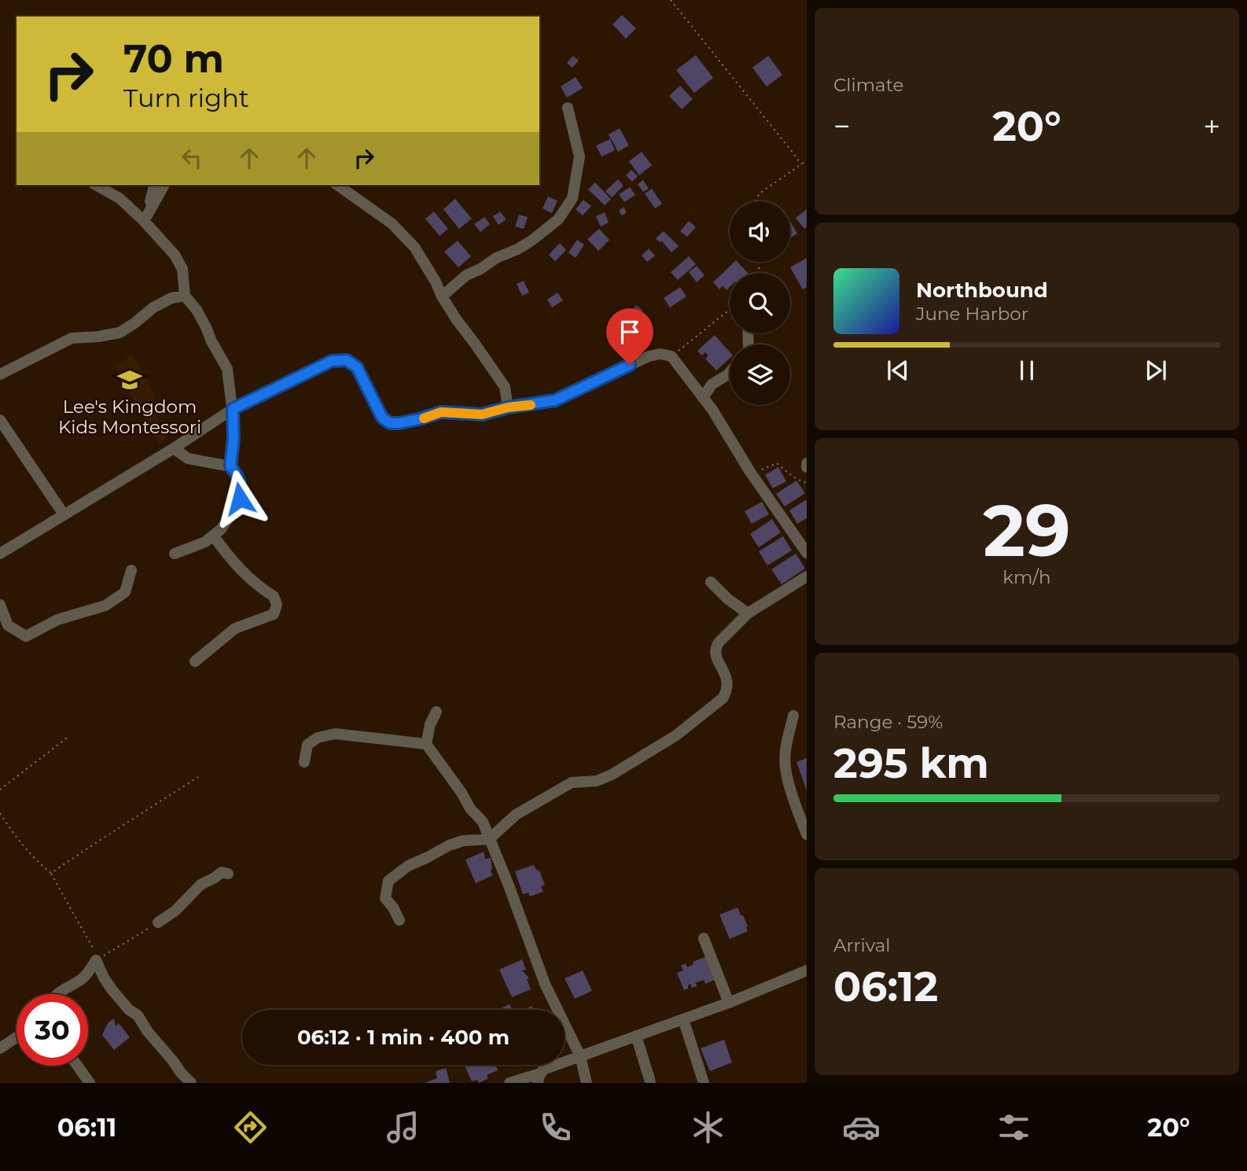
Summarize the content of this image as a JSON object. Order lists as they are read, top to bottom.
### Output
{
  "places": {
    "school or university": ["Lee's Kingdom Kids Montessori"]
  },
  "page": {
    "tile": [
      "Climate",
      ["29", "km/h"],
      ["Range · 59%", "295 km"],
      ["Arrival", "06:12"]
    ],
    "turn": ["70 m", "Turn right"],
    "heat": ["−", "20°", "+"],
    "song": ["Northbound", "June Harbor"],
    "limit": "30",
    "trip": "06:12 · 1 min · 400 m",
    "tabs": ["06:11", "20°"]
  }
}
